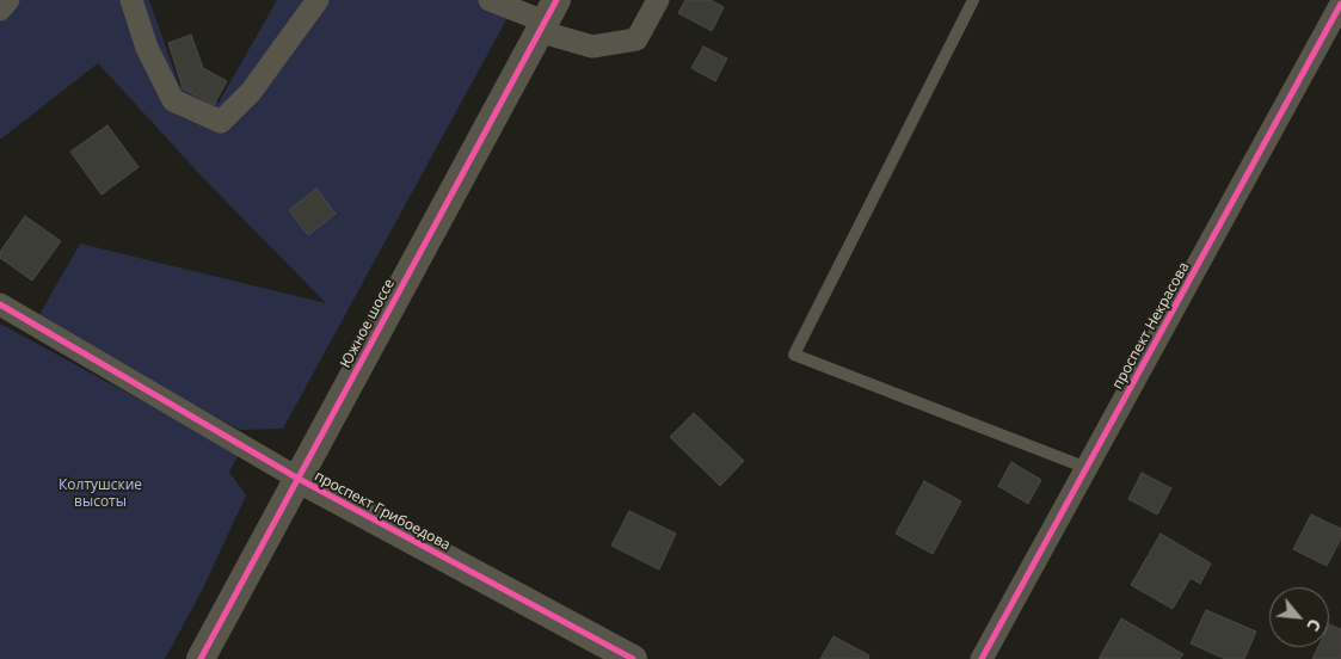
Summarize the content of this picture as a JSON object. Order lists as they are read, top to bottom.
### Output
{
  "streets": {
    "street": ["Южное шоссе", "проспект Некрасова", "проспект Грибоедова"]
  },
  "crossings": [
    ["Южное шоссе", "проспект Грибоедова"]
  ],
  "parks": ["Колтушские высоты"],
  "north": "bottom right"
}
